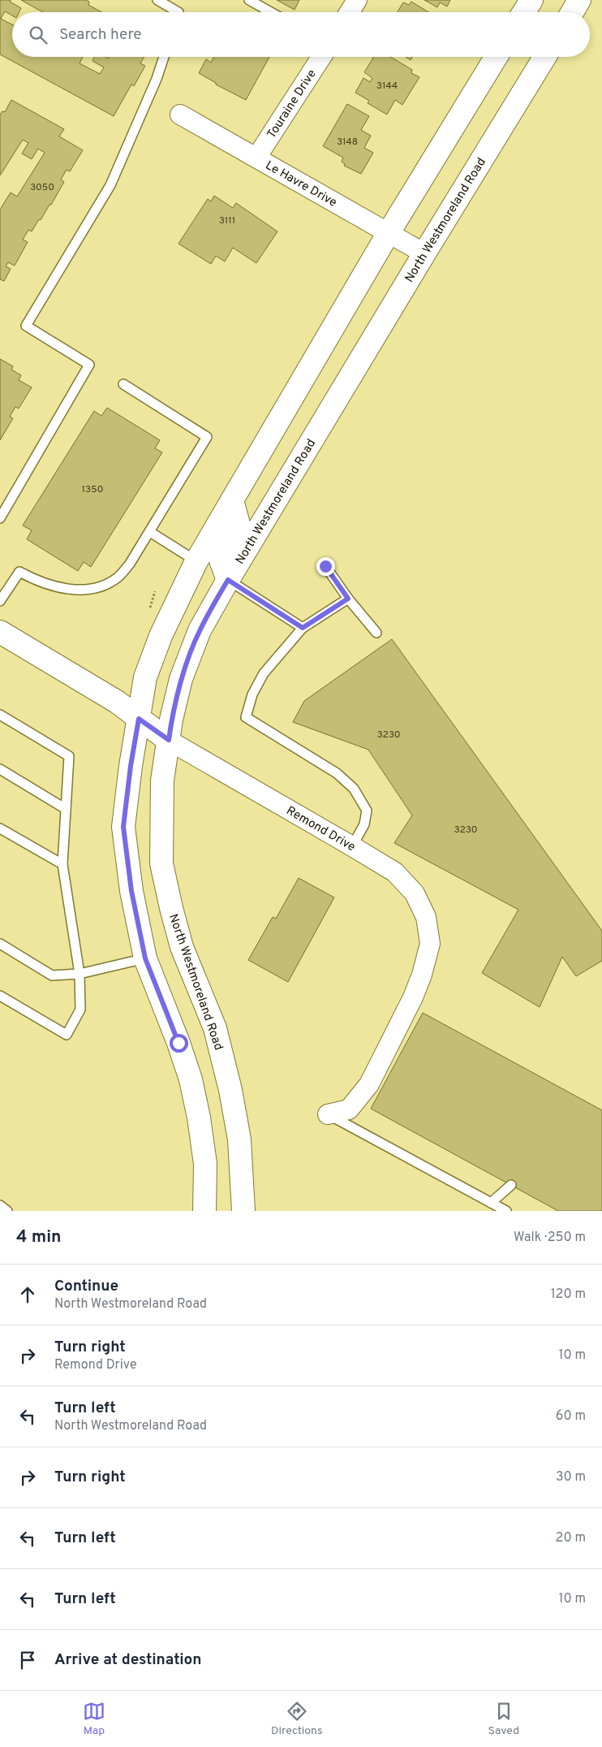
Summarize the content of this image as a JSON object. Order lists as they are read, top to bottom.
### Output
{
  "streets": {
    "main road": ["North Westmoreland Road", "Remond Drive"],
    "street": ["Touraine Drive", "Le Havre Drive"]
  },
  "crossings": [
    ["Touraine Drive", "Le Havre Drive"],
    ["Le Havre Drive", "North Westmoreland Road"],
    ["North Westmoreland Road", "Remond Drive"]
  ],
  "house_numbers": [
    "3144",
    "3148",
    "3050",
    "3111",
    "1350",
    "3230",
    "3230"
  ],
  "page": {
    "search": "Search here",
    "heading": ["4 min", "Walk · 250 m"],
    "list": [
      ["Continue", "North Westmoreland Road", "120 m"],
      ["Turn right", "Remond Drive", "10 m"],
      ["Turn left", "North Westmoreland Road", "60 m"],
      ["Turn right", "30 m"],
      ["Turn left", "20 m"],
      ["Turn left", "10 m"],
      "Arrive at destination"
    ],
    "nav": ["Map", "Directions", "Saved"]
  }
}
